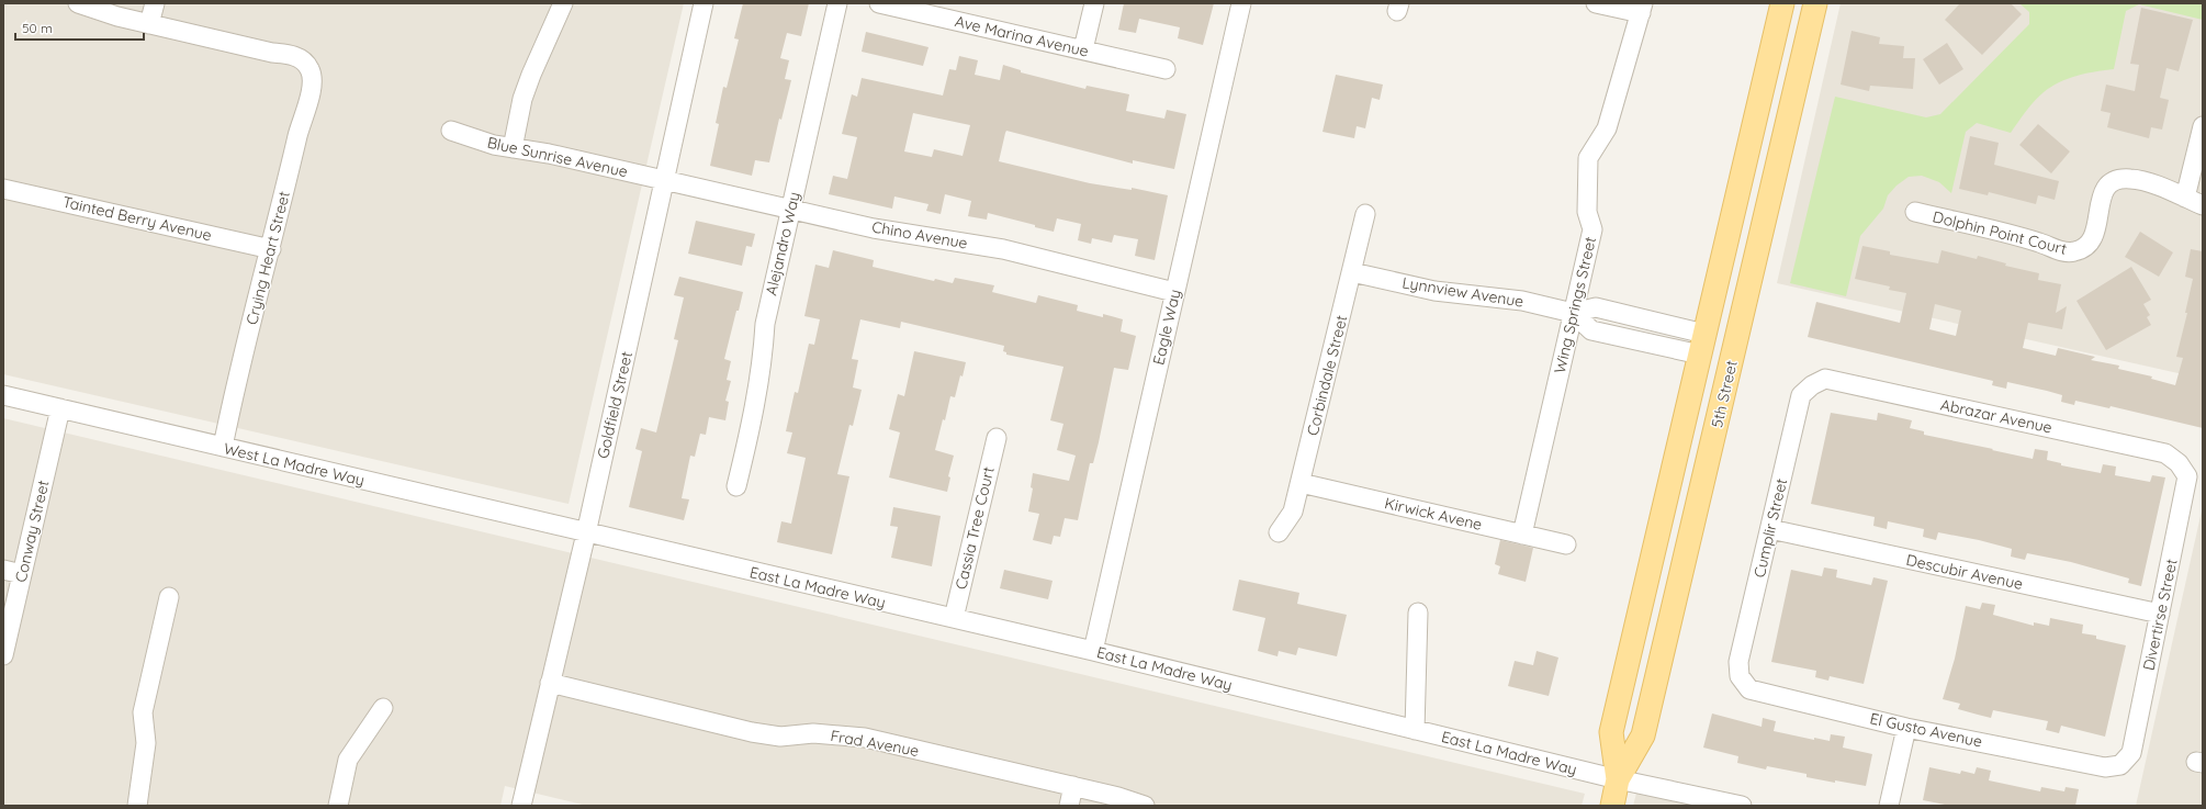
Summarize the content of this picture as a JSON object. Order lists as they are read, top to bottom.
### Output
{
  "streets": {
    "main road": ["5th Street"],
    "street": [
      "Ave Marina Avenue",
      "Blue Sunrise Avenue",
      "Tainted Berry Avenue",
      "Dolphin Point Court",
      "Chino Avenue",
      "Alejandro Way",
      "Crying Heart Street",
      "Lynnview Avenue",
      "Wing Springs Street",
      "Eagle Way",
      "Corbindale Street",
      "Goldfield Street",
      "Abrazar Avenue",
      "West La Madre Way",
      "Kirwick Avene",
      "Cassia Tree Court",
      "Cumplir Street",
      "Conway Street",
      "Descubir Avenue",
      "East La Madre Way",
      "Divertirse Street",
      "El Gusto Avenue",
      "Frad Avenue"
    ]
  },
  "crossings": [
    ["Blue Sunrise Avenue", "Chino Avenue"],
    ["Blue Sunrise Avenue", "Goldfield Street"],
    ["Tainted Berry Avenue", "Crying Heart Street"],
    ["Chino Avenue", "Alejandro Way"],
    ["Chino Avenue", "Eagle Way"],
    ["Chino Avenue", "Goldfield Street"],
    ["Crying Heart Street", "West La Madre Way"],
    ["Lynnview Avenue", "Wing Springs Street"],
    ["Lynnview Avenue", "Corbindale Street"],
    ["Lynnview Avenue", "5th Street"],
    ["Wing Springs Street", "Kirwick Avene"],
    ["Eagle Way", "East La Madre Way"],
    ["Corbindale Street", "Kirwick Avene"],
    ["5th Street", "East La Madre Way"],
    ["Goldfield Street", "West La Madre Way"],
    ["Goldfield Street", "East La Madre Way"],
    ["Goldfield Street", "Frad Avenue"],
    ["Abrazar Avenue", "Cumplir Street"],
    ["Abrazar Avenue", "Divertirse Street"],
    ["West La Madre Way", "Conway Street"],
    ["West La Madre Way", "East La Madre Way"],
    ["Cassia Tree Court", "East La Madre Way"],
    ["Cumplir Street", "Descubir Avenue"],
    ["Cumplir Street", "El Gusto Avenue"],
    ["Descubir Avenue", "Divertirse Street"],
    ["Divertirse Street", "El Gusto Avenue"]
  ],
  "scale_bar": "50 m"
}
